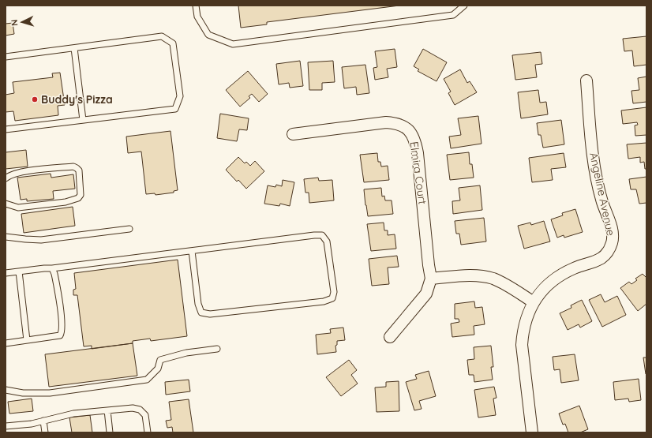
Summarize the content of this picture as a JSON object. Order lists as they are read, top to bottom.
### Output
{
  "streets": {
    "street": ["Elmira Court", "Angeline Avenue"]
  },
  "places": ["Buddy's Pizza"],
  "north": "left"
}
